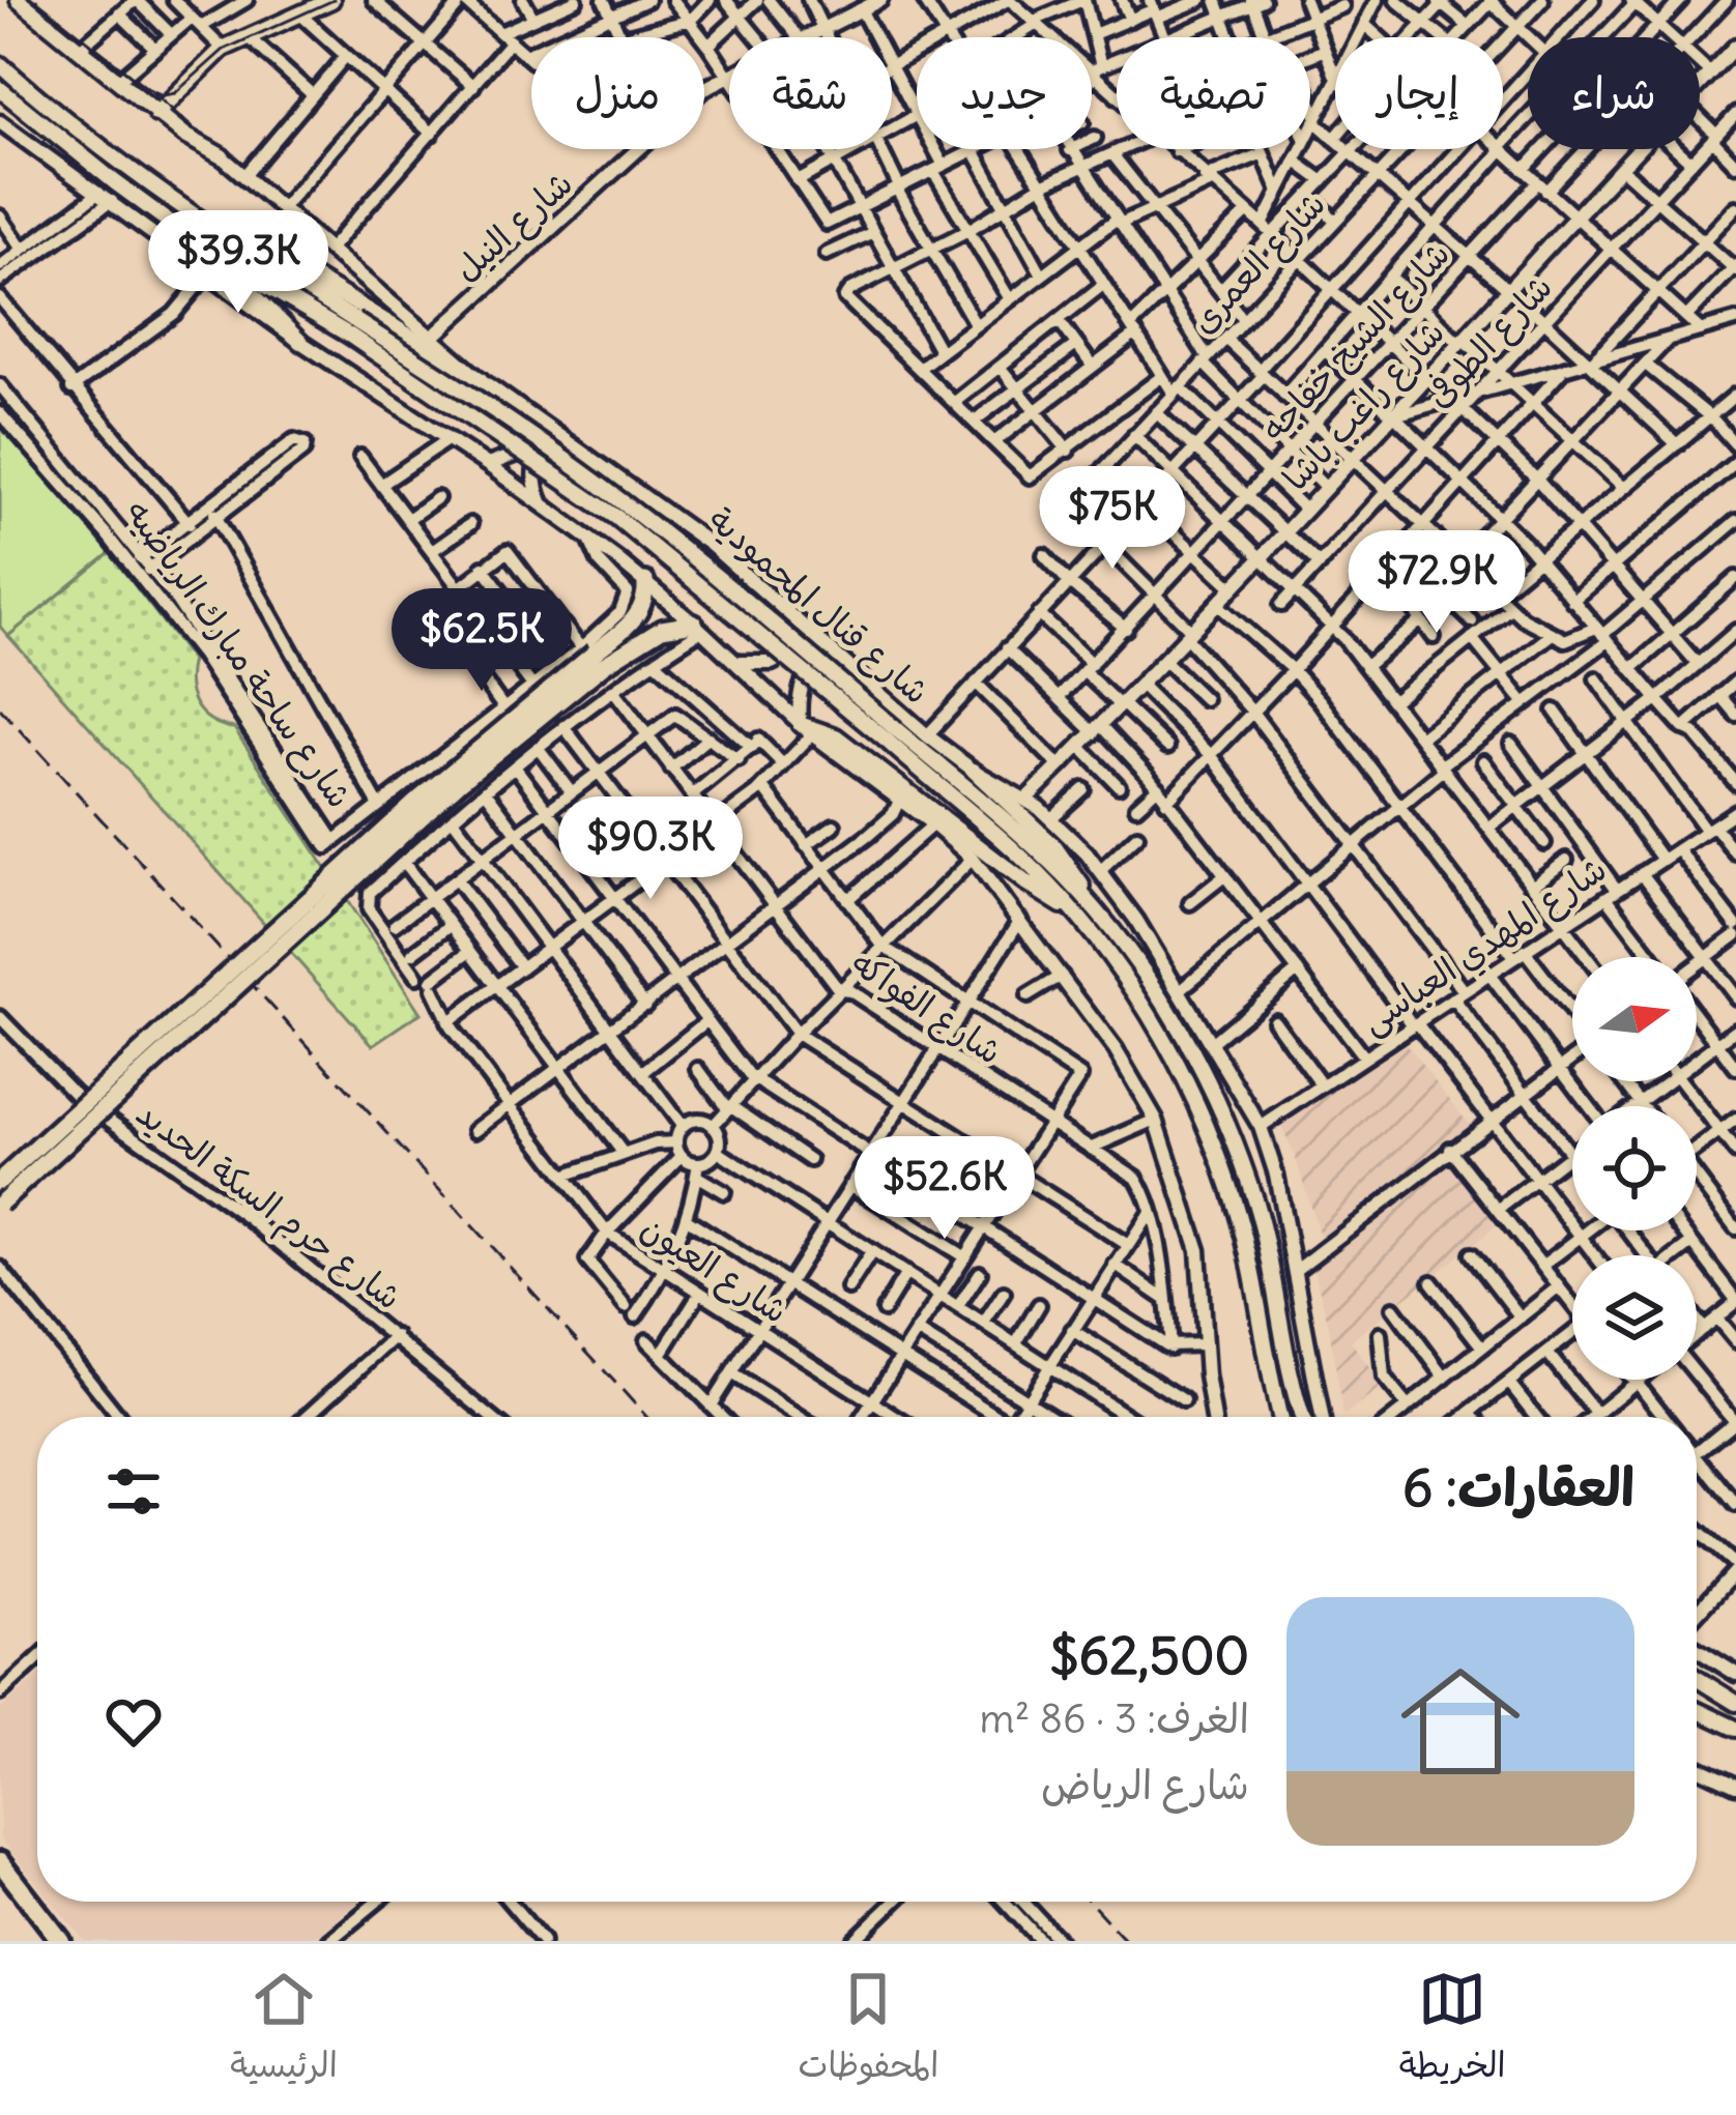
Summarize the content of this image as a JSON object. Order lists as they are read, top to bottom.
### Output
{
  "streets": {
    "main road": ["شارع قنال المحمودية"],
    "street": [
      "شارع النيل",
      "شارع العمرى",
      "شارع الشيخ خفاجه",
      "شارع الطوفى",
      "شارع راغب باشا",
      "شارع ساحة مبارك الرياضيه",
      "شارع المهدي العباسى",
      "شارع الفواكه",
      "شارع حرم السكة الحديد",
      "شارع العيون"
    ]
  },
  "crossings": [
    ["شارع النيل", "شارع قنال المحمودية"],
    ["شارع راغب باشا", "شارع قنال المحمودية"],
    ["شارع قنال المحمودية", "شارع المهدي العباسى"]
  ],
  "north": "right",
  "page": {
    "chip": [
      "شراء",
      "إيجار",
      "تصفية",
      "جديد",
      "شقة",
      "منزل"
    ],
    "price": [
      "$39.3K",
      "$75K",
      "$72.9K",
      "$62.5K",
      "$90.3K",
      "$52.6K"
    ],
    "heading": "العقارات: 6",
    "list": [
      {
        "name": "$62,500",
        "note": "الغرف: 3 · 86 m² · شارع الرياض"
      }
    ],
    "tabs": ["الخريطة", "المحفوظات", "الرئيسية"]
  }
}
